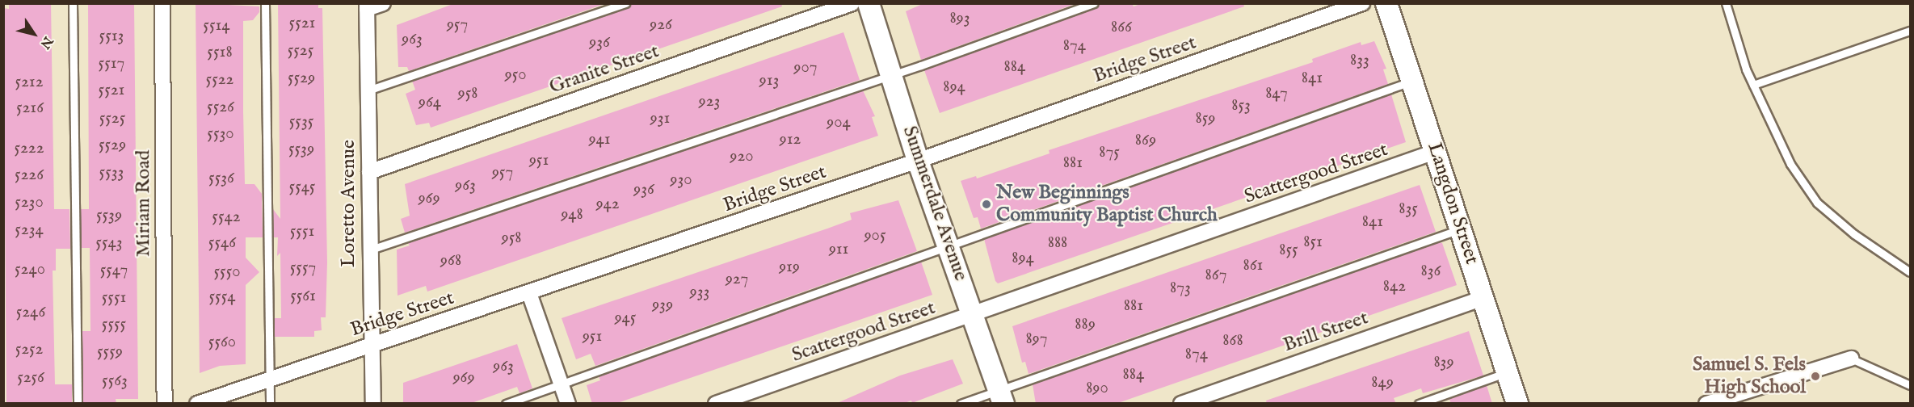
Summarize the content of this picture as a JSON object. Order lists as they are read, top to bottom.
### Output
{
  "streets": {
    "street": [
      "Bridge Street",
      "Granite Street",
      "Scattergood Street",
      "Miriam Road",
      "Loretto Avenue",
      "Summerdale Avenue",
      "Langdon Street",
      "Brill Street"
    ]
  },
  "crossings": [
    ["Bridge Street", "Loretto Avenue"],
    ["Bridge Street", "Summerdale Avenue"],
    ["Granite Street", "Loretto Avenue"],
    ["Scattergood Street", "Summerdale Avenue"],
    ["Scattergood Street", "Langdon Street"],
    ["Langdon Street", "Brill Street"]
  ],
  "places": ["New Beginnings Community Baptist Church", "Samuel S. Fels High School"],
  "house_numbers": [
    "893",
    "5521",
    "957",
    "926",
    "5514",
    "866",
    "5513",
    "963",
    "936",
    "874",
    "5525",
    "5518",
    "833",
    "5517",
    "884",
    "907",
    "950",
    "5529",
    "841",
    "5522",
    "913",
    "5212",
    "894",
    "5521",
    "958",
    "847",
    "923",
    "964",
    "853",
    "5526",
    "5216",
    "5525",
    "931",
    "859",
    "5535",
    "904",
    "5530",
    "941",
    "912",
    "869",
    "5529",
    "5222",
    "5539",
    "875",
    "920",
    "951",
    "881",
    "5533",
    "957",
    "5226",
    "5536",
    "930",
    "963",
    "5545",
    "936",
    "969",
    "5230",
    "942",
    "835",
    "948",
    "5539",
    "5542",
    "841",
    "5234",
    "5551",
    "905",
    "958",
    "851",
    "5543",
    "5546",
    "888",
    "911",
    "855",
    "894",
    "968",
    "861",
    "919",
    "5557",
    "5240",
    "5547",
    "836",
    "5550",
    "867",
    "927",
    "842",
    "873",
    "933",
    "5561",
    "5554",
    "5551",
    "939",
    "881",
    "5246",
    "945",
    "5555",
    "889",
    "951",
    "897",
    "868",
    "5560",
    "5252",
    "5559",
    "874",
    "839",
    "963",
    "884",
    "5256",
    "969",
    "5563",
    "849",
    "890"
  ],
  "north": "bottom right"
}
